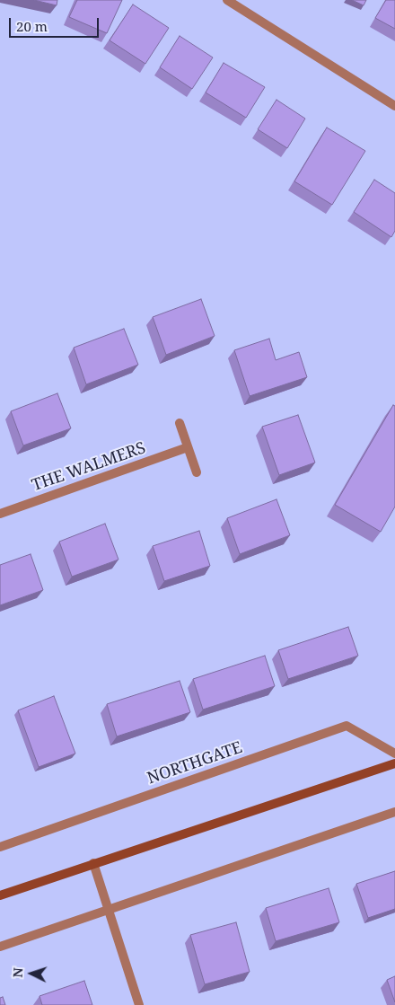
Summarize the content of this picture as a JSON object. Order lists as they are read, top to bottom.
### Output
{
  "streets": {
    "street": ["THE WALMERS", "NORTHGATE"]
  },
  "scale_bar": "20 m",
  "north": "left"
}
